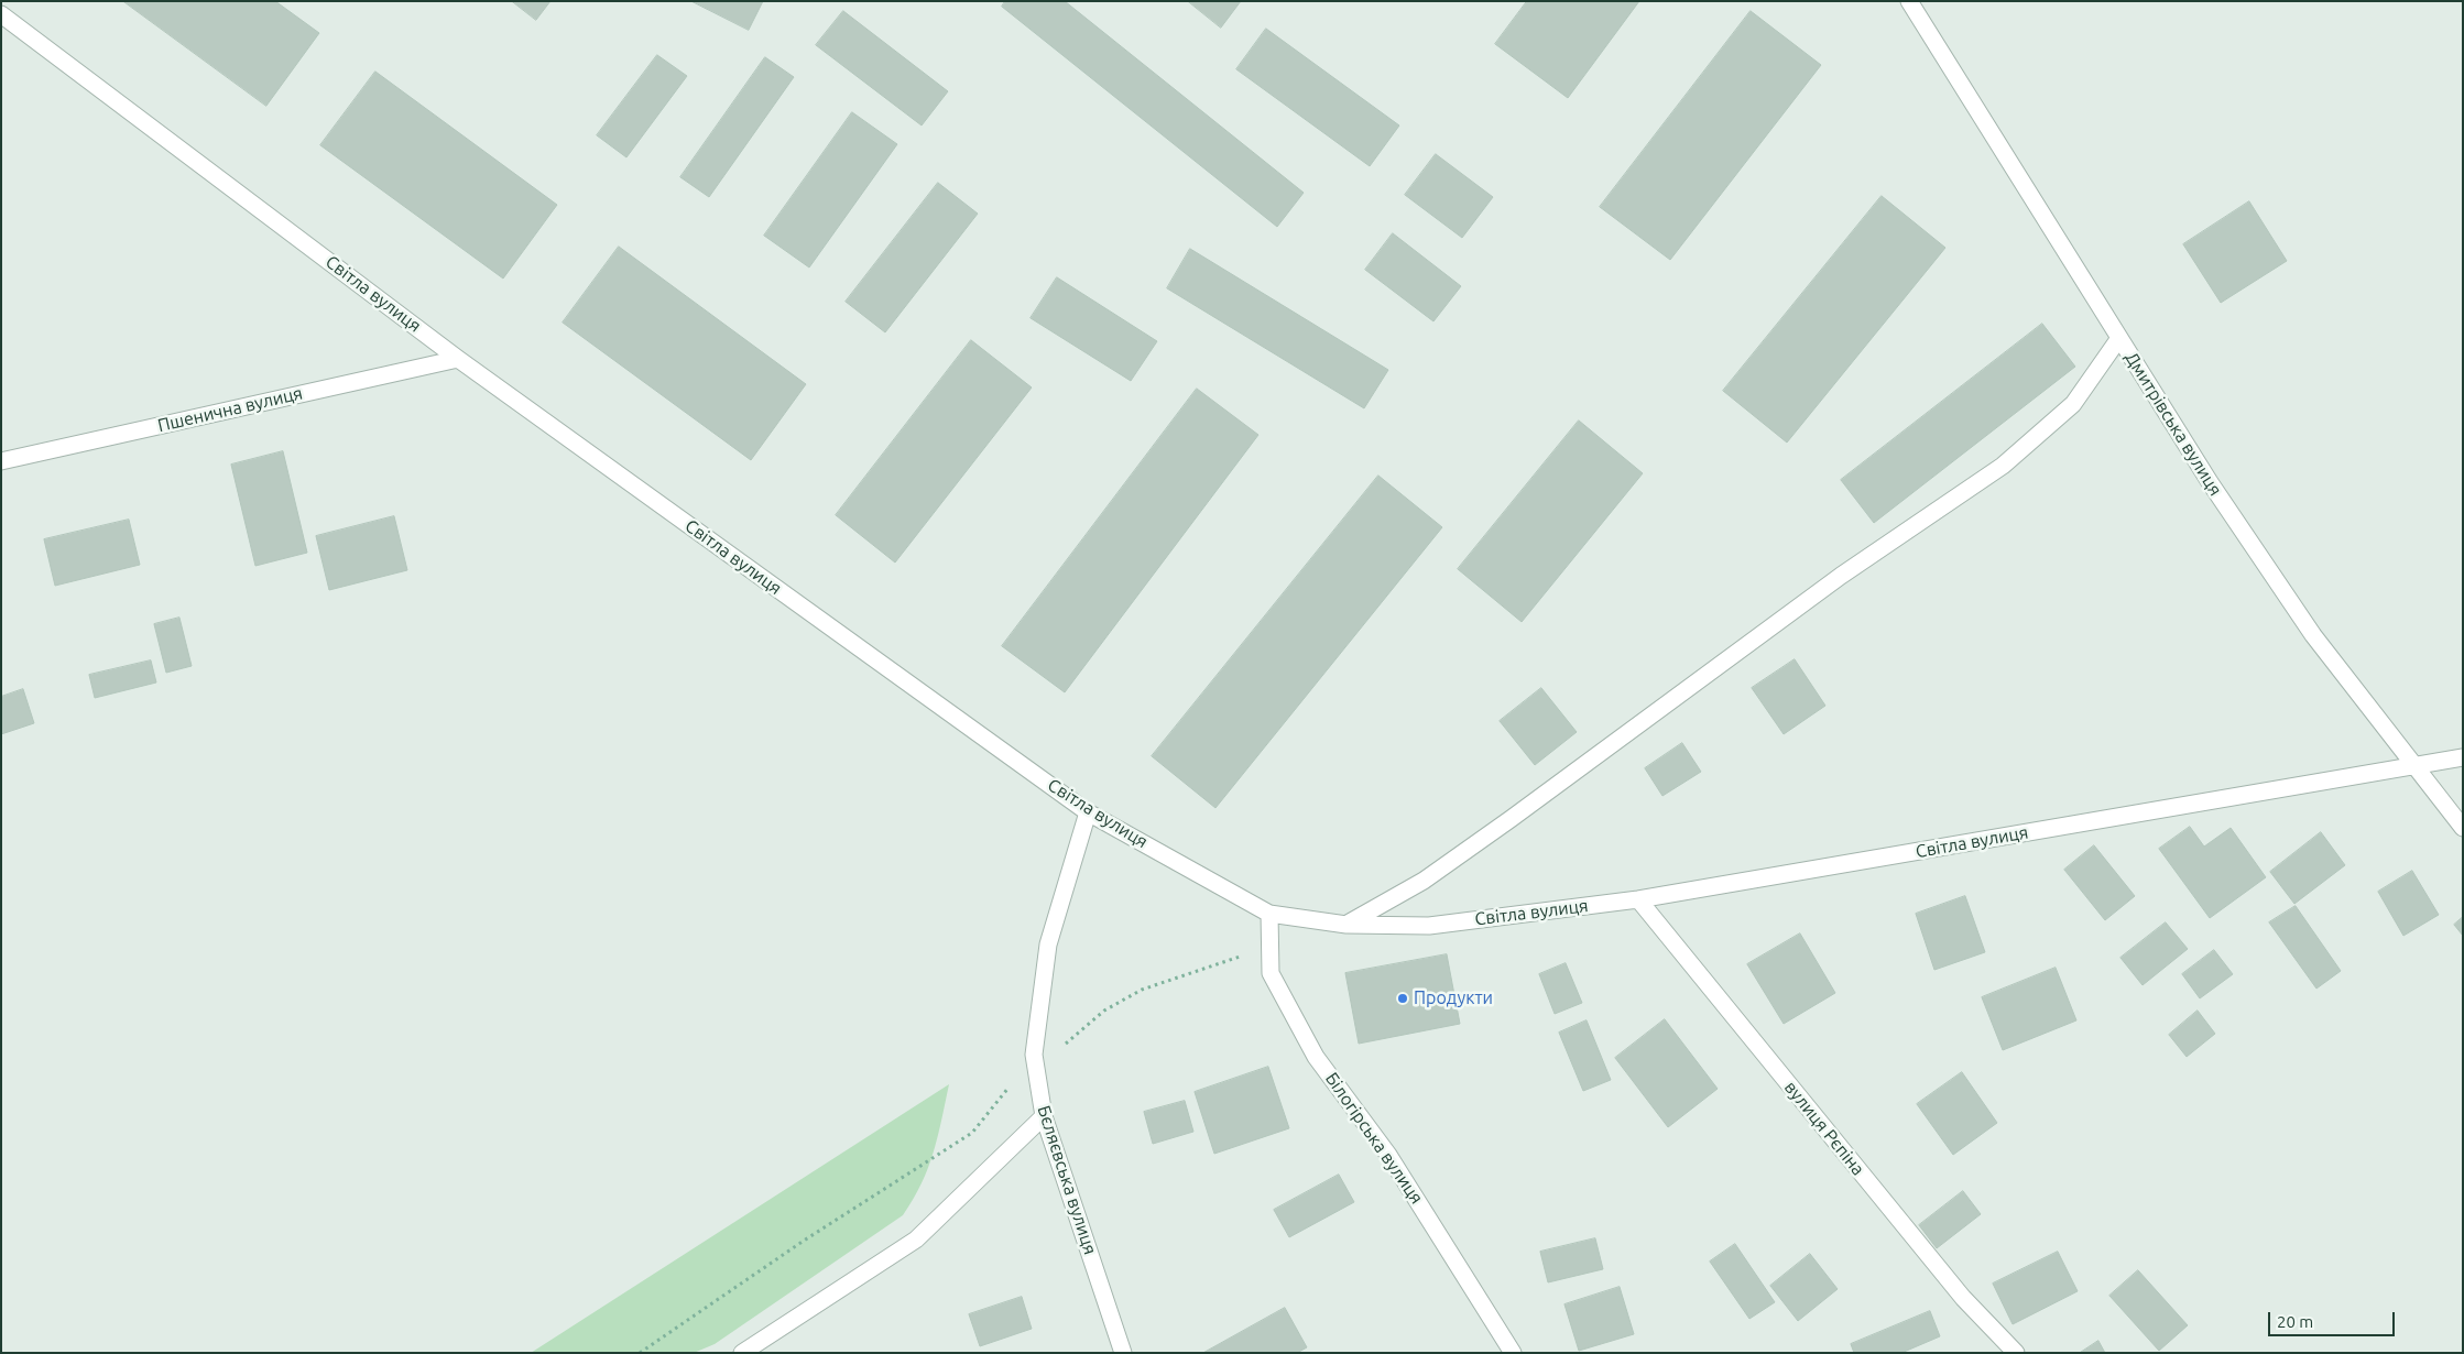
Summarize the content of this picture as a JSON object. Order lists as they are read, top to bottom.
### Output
{
  "streets": {
    "street": [
      "Світла вулиця",
      "Пшенична вулиця",
      "Дмитрівська вулиця",
      "вулиця Рєпіна",
      "Білогірська вулиця",
      "Бєляєвська вулиця"
    ]
  },
  "crossings": [
    ["Світла вулиця", "Пшенична вулиця"],
    ["Світла вулиця", "Дмитрівська вулиця"],
    ["Світла вулиця", "вулиця Рєпіна"],
    ["Світла вулиця", "Білогірська вулиця"],
    ["Світла вулиця", "Бєляєвська вулиця"]
  ],
  "places": ["Продукти"],
  "scale_bar": "20 m"
}
